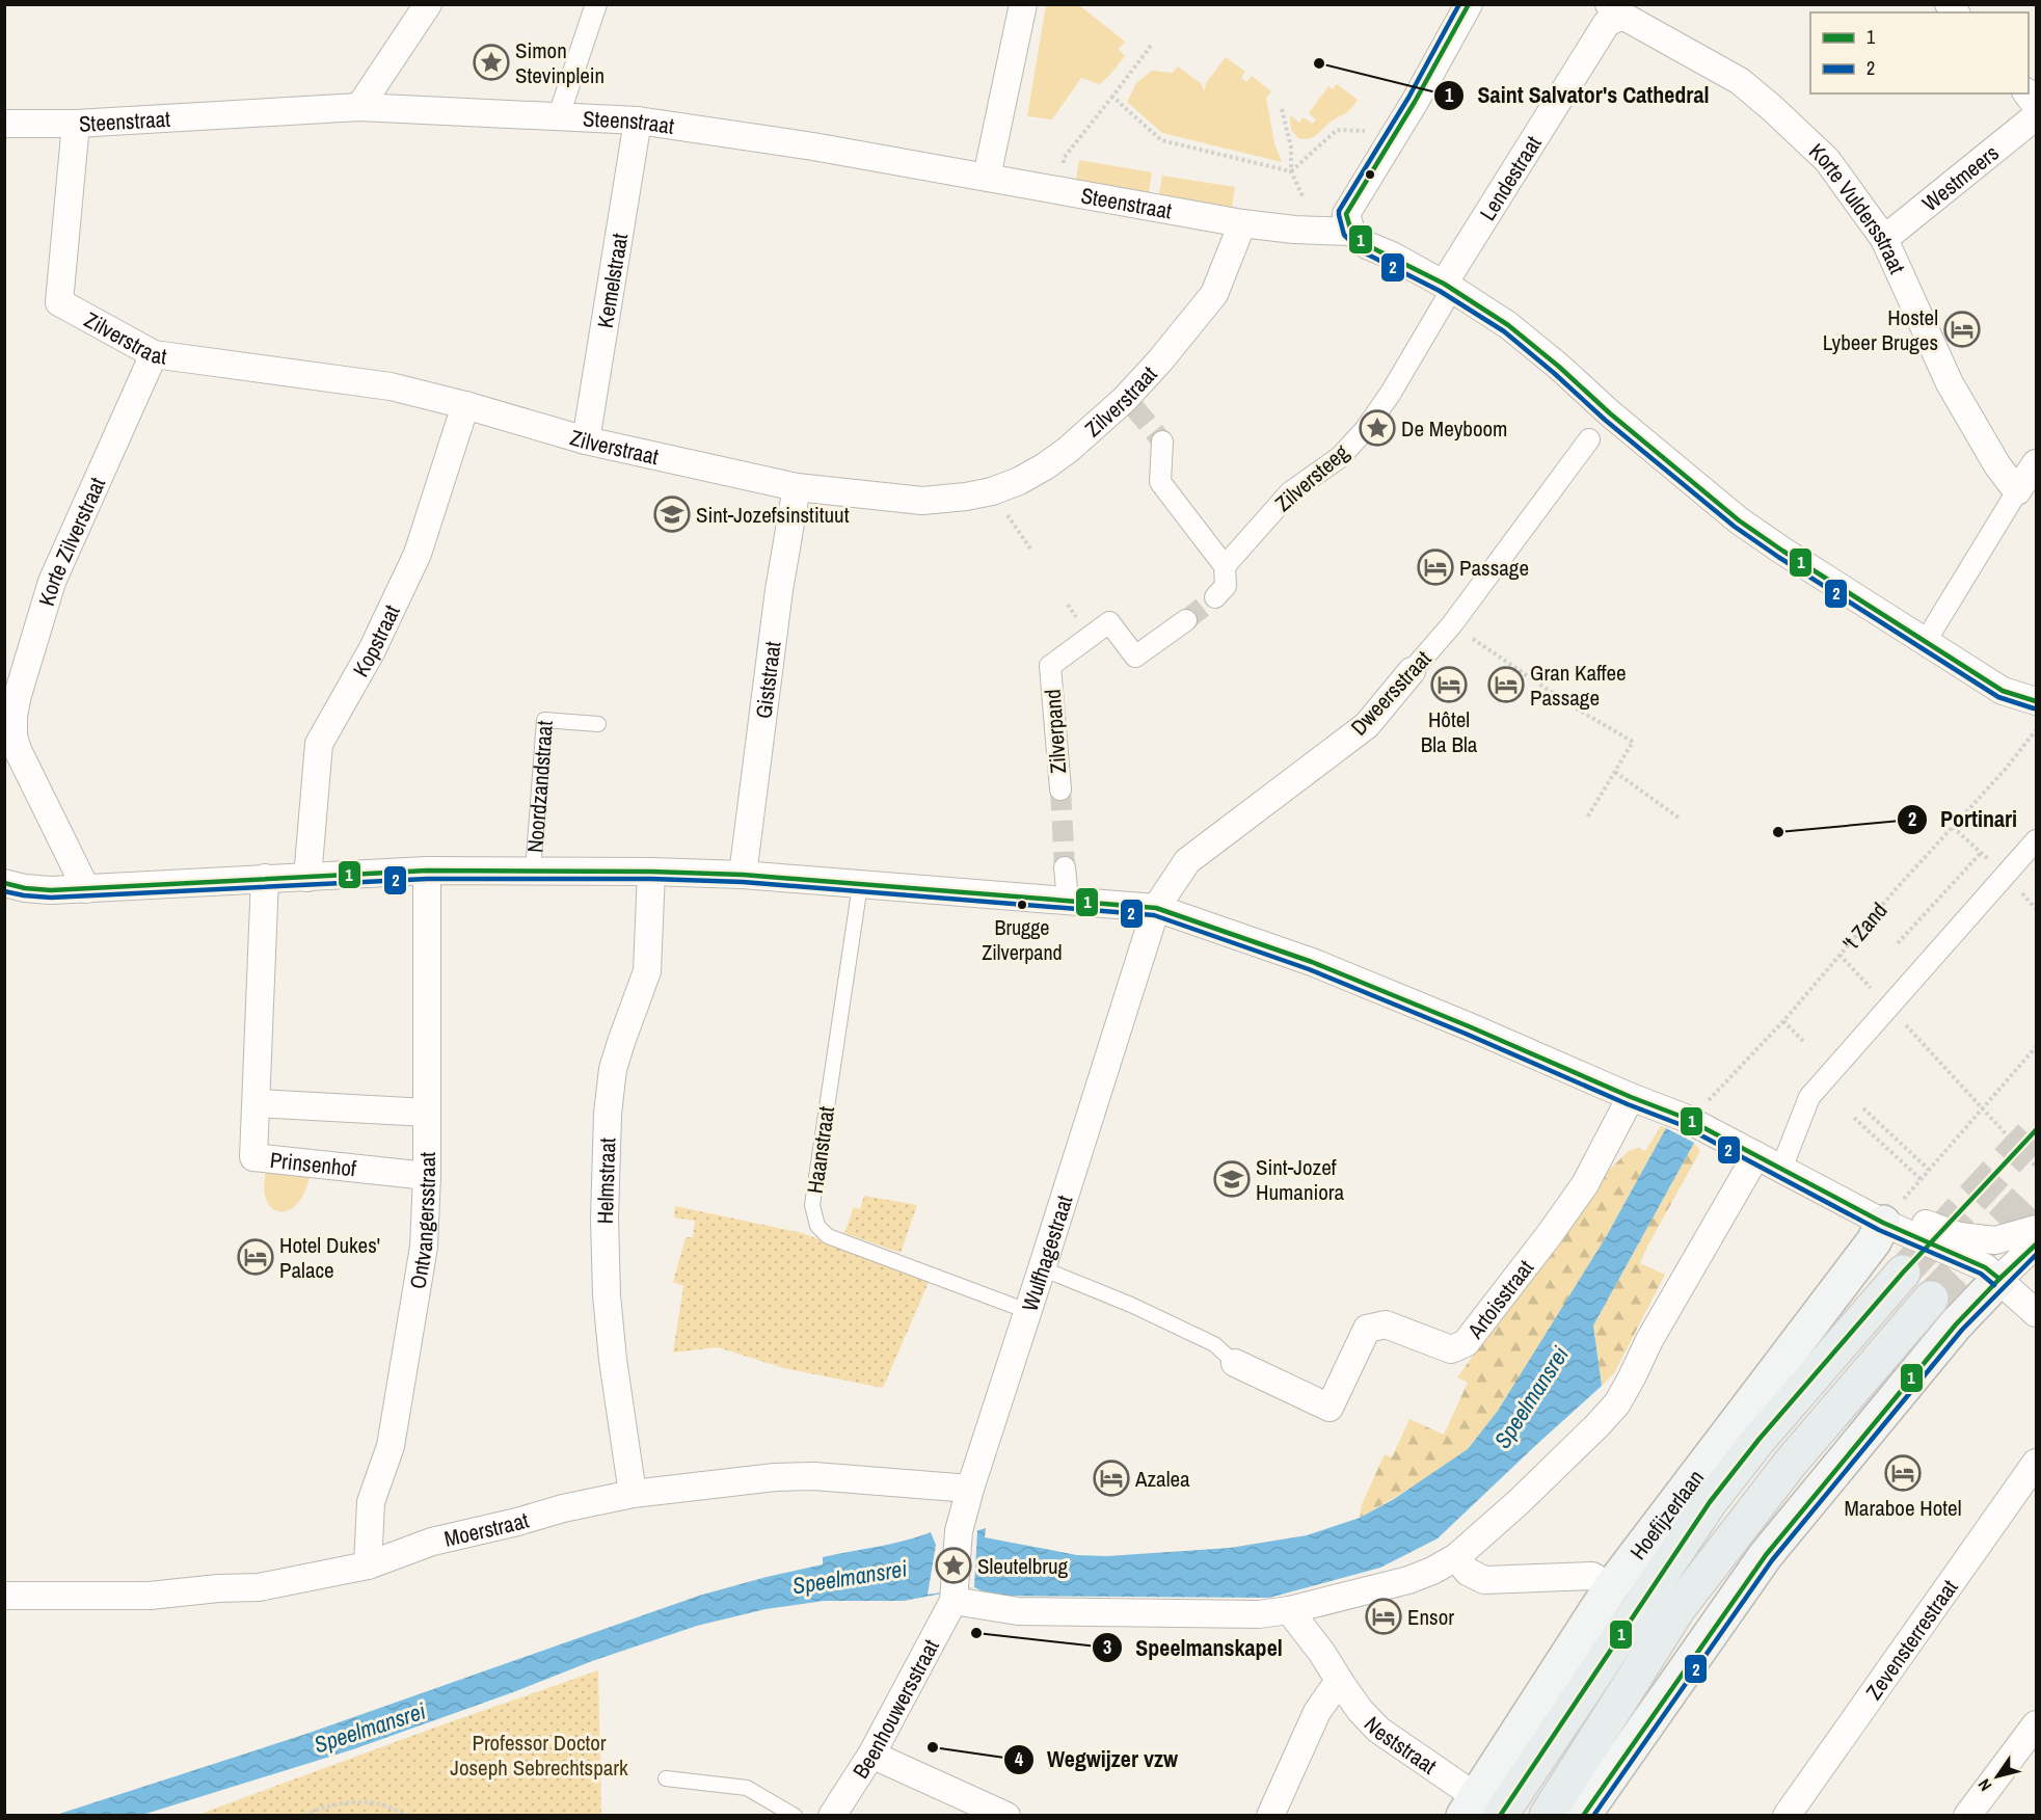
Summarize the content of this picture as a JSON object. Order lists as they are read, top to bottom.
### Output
{
  "streets": {
    "main road": ["Hoefijzerlaan"],
    "street": [
      "Steenstraat",
      "Lendestraat",
      "Westmeers",
      "Korte Vuldersstraat",
      "Kemelstraat",
      "Zilverstraat",
      "Zilversteeg",
      "Korte Zilverstraat",
      "Kopstraat",
      "Giststraat",
      "Dweersstraat",
      "Zilverpand",
      "Noordzandstraat",
      "Prinsenhof",
      "Helmstraat",
      "Ontvangersstraat",
      "Wulfhagestraat",
      "Artoisstraat",
      "Moerstraat",
      "Zevensterrestraat",
      "Beenhouwersstraat",
      "Neststraat"
    ],
    "lane": ["Haanstraat"],
    "path": ["'t Zand"]
  },
  "crossings": [
    ["Steenstraat", "Kemelstraat"],
    ["Steenstraat", "Zilverstraat"],
    ["Lendestraat", "Korte Vuldersstraat"],
    ["Lendestraat", "Zilversteeg"],
    ["Westmeers", "Korte Vuldersstraat"],
    ["Kemelstraat", "Zilverstraat"],
    ["Zilverstraat", "Korte Zilverstraat"],
    ["Zilverstraat", "Kopstraat"],
    ["Zilverstraat", "Giststraat"],
    ["Kopstraat", "Noordzandstraat"],
    ["Giststraat", "Noordzandstraat"],
    ["Dweersstraat", "Noordzandstraat"],
    ["Dweersstraat", "Wulfhagestraat"],
    ["Noordzandstraat", "Haanstraat"],
    ["Noordzandstraat", "Prinsenhof"],
    ["Noordzandstraat", "Helmstraat"],
    ["Noordzandstraat", "Ontvangersstraat"],
    ["Noordzandstraat", "Wulfhagestraat"],
    ["Noordzandstraat", "Artoisstraat"],
    ["Haanstraat", "Wulfhagestraat"],
    ["Prinsenhof", "Ontvangersstraat"],
    ["Helmstraat", "Moerstraat"],
    ["Ontvangersstraat", "Moerstraat"],
    ["Wulfhagestraat", "Moerstraat"],
    ["Wulfhagestraat", "Beenhouwersstraat"],
    ["Hoefijzerlaan", "Neststraat"]
  ],
  "water": ["Speelmansrei"],
  "parks": ["Professor Doctor Joseph Sebrechtspark"],
  "places": {
    "place": ["Simon Stevinplein", "De Meyboom", "Sleutelbrug"],
    "other": [
      "Saint Salvator's Cathedral",
      "Portinari",
      "Brugge Zilverpand",
      "Speelmanskapel",
      "Wegwijzer vzw"
    ],
    "hotel": [
      "Hostel Lybeer Bruges",
      "Passage",
      "Hôtel Bla Bla",
      "Gran Kaffee Passage",
      "Hotel Dukes' Palace",
      "Maraboe Hotel",
      "Azalea",
      "Ensor"
    ],
    "school or university": ["Sint-Jozefsinstituut", "Sint-Jozef Humaniora"]
  },
  "lines": ["transit line 1", "transit line 2"],
  "legend": ["1", "2"],
  "north": "bottom left"
}
